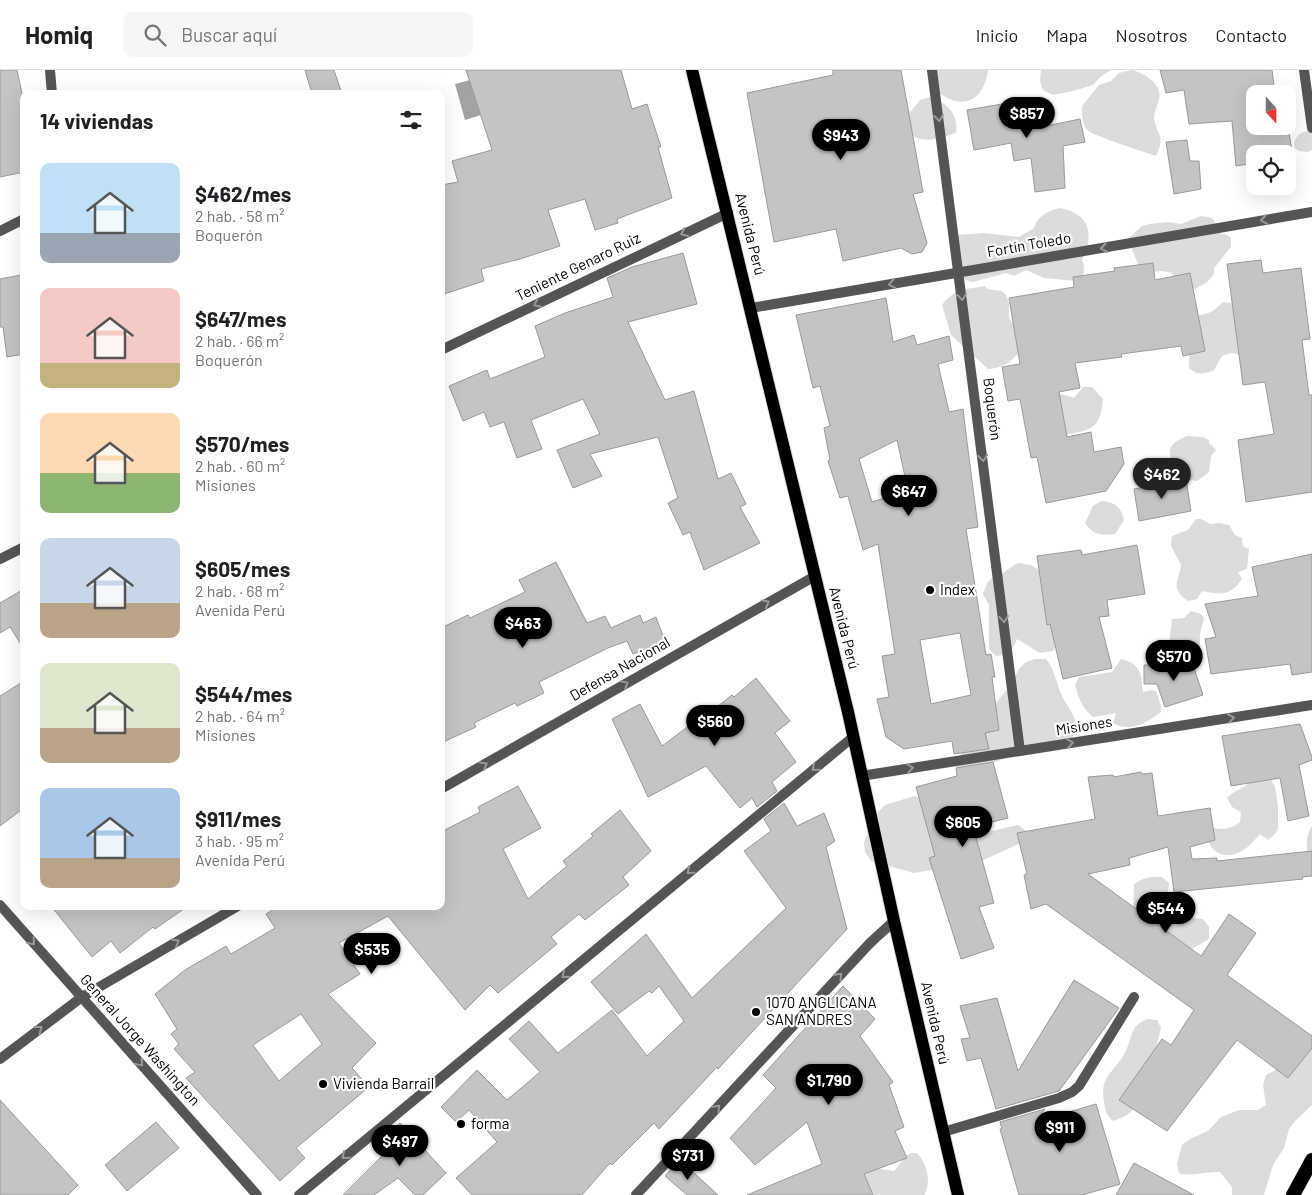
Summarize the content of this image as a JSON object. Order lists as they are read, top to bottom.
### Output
{
  "streets": {
    "main road": ["Avenida Perú"],
    "street": [
      "Fortín Toledo",
      "Teniente Genaro Ruiz",
      "Boquerón",
      "Defensa Nacional",
      "Misiones",
      "General Jorge Washington"
    ]
  },
  "crossings": [
    ["Avenida Perú", "Fortín Toledo"],
    ["Avenida Perú", "Teniente Genaro Ruiz"],
    ["Avenida Perú", "Defensa Nacional"],
    ["Avenida Perú", "Misiones"],
    ["Fortín Toledo", "Boquerón"],
    ["Boquerón", "Misiones"]
  ],
  "one_way": [
    "Fortín Toledo",
    "Teniente Genaro Ruiz",
    "Boquerón",
    "Defensa Nacional",
    "Misiones",
    "General Jorge Washington"
  ],
  "places": [
    "Index",
    "1070 ANGLICANA SAN ANDRES",
    "Vivienda Barrail",
    "forma"
  ],
  "north": "bottom",
  "page": {
    "header": "Homiq",
    "search": "Buscar aquí",
    "nav": [
      "Inicio",
      "Mapa",
      "Nosotros",
      "Contacto"
    ],
    "heading": "14 viviendas",
    "price": [
      "$857",
      "$943",
      "$462",
      "$647",
      "$463",
      "$570",
      "$560",
      "$605",
      "$544",
      "$535",
      "$1,790",
      "$911",
      "$497",
      "$731"
    ],
    "list": [
      {
        "name": "$462/mes",
        "note": "2 hab. · 58 m² · Boquerón"
      },
      {
        "name": "$647/mes",
        "note": "2 hab. · 66 m² · Boquerón"
      },
      {
        "name": "$570/mes",
        "note": "2 hab. · 60 m² · Misiones"
      },
      {
        "name": "$605/mes",
        "note": "2 hab. · 68 m² · Avenida Perú"
      },
      {
        "name": "$544/mes",
        "note": "2 hab. · 64 m² · Misiones"
      },
      {
        "name": "$911/mes",
        "note": "3 hab. · 95 m² · Avenida Perú"
      }
    ]
  }
}
